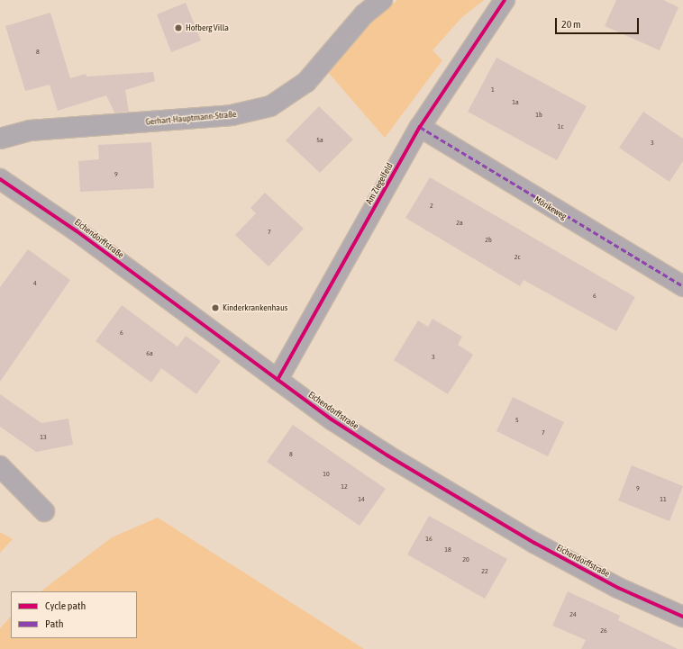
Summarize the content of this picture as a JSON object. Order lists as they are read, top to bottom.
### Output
{
  "streets": {
    "street": [
      "Gerhart-Hauptmann-Straße",
      "Am Ziegelfeld",
      "Mörikeweg",
      "Eichendorffstraße"
    ]
  },
  "crossings": [
    ["Am Ziegelfeld", "Mörikeweg"],
    ["Am Ziegelfeld", "Eichendorffstraße"]
  ],
  "places": ["Hofberg Villa", "Kinderkrankenhaus"],
  "house_numbers": [
    "8",
    "1",
    "1a",
    "1b",
    "1c",
    "5a",
    "3",
    "9",
    "2",
    "2a",
    "7",
    "2b",
    "2c",
    "4",
    "6",
    "6",
    "6a",
    "3",
    "5",
    "7",
    "13",
    "8",
    "10",
    "12",
    "9",
    "14",
    "11",
    "16",
    "18",
    "20",
    "22",
    "24",
    "26"
  ],
  "legend": ["Cycle path", "Path"],
  "scale_bar": "20 m"
}
